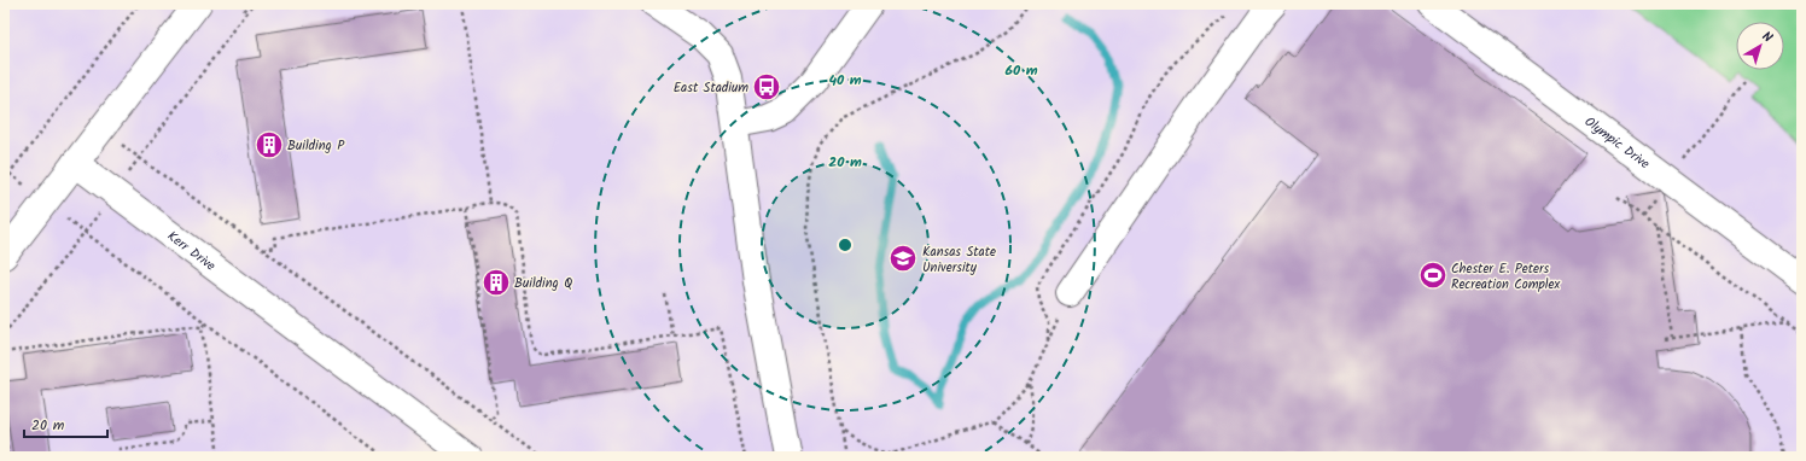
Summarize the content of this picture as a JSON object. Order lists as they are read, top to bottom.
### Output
{
  "streets": {
    "street": ["Olympic Drive", "Kerr Drive"]
  },
  "places": {
    "bus stop": ["East Stadium"],
    "building": ["Building P", "Building Q"],
    "school or university": ["Kansas State University"],
    "sports": ["Chester E. Peters Recreation Complex"]
  },
  "scale_bar": "20 m",
  "north": "top right",
  "rings": ["60 m", "40 m", "20 m"]
}
